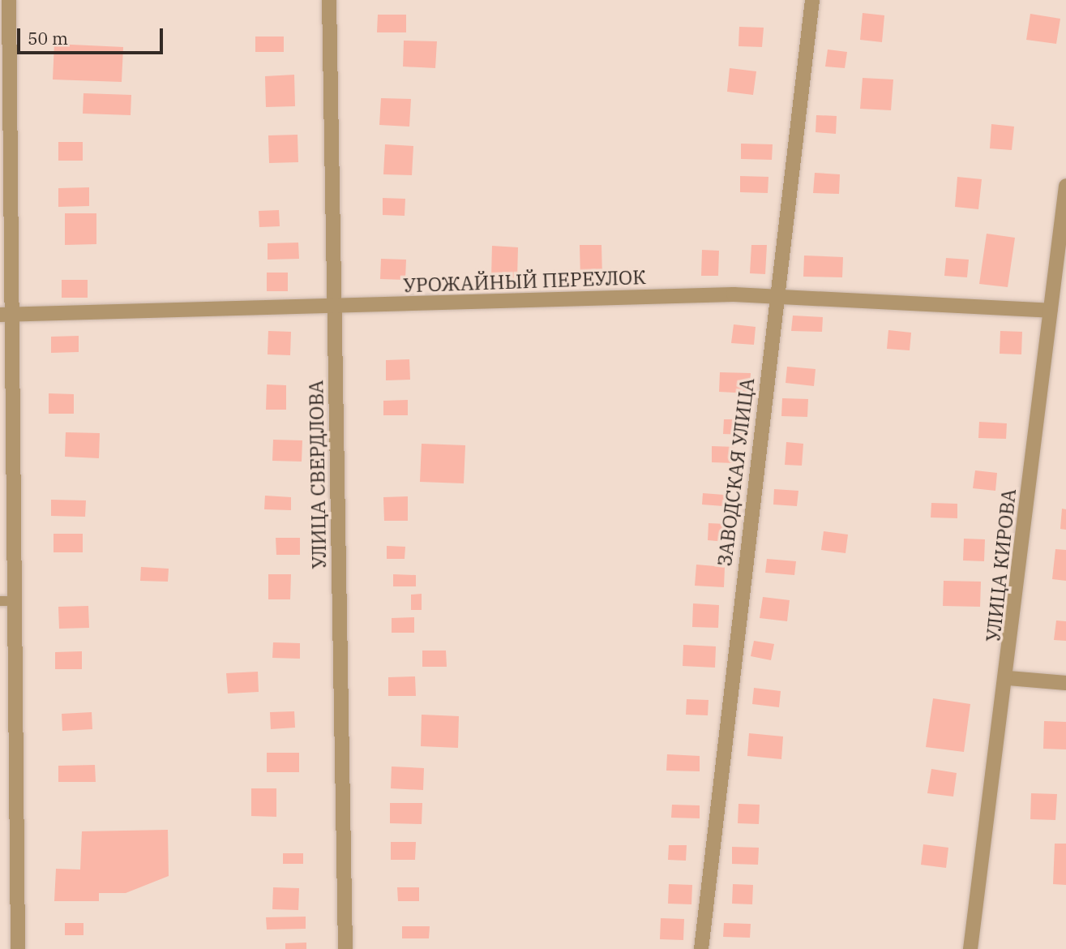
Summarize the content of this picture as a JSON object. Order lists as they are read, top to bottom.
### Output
{
  "streets": {
    "street": [
      "УРОЖАЙНЫЙ ПЕРЕУЛОК",
      "ЗАВОДСКАЯ УЛИЦА",
      "УЛИЦА СВЕРДЛОВА",
      "УЛИЦА КИРОВА"
    ]
  },
  "crossings": [
    ["УРОЖАЙНЫЙ ПЕРЕУЛОК", "ЗАВОДСКАЯ УЛИЦА"],
    ["УРОЖАЙНЫЙ ПЕРЕУЛОК", "УЛИЦА СВЕРДЛОВА"],
    ["УРОЖАЙНЫЙ ПЕРЕУЛОК", "УЛИЦА КИРОВА"]
  ],
  "scale_bar": "50 m"
}
